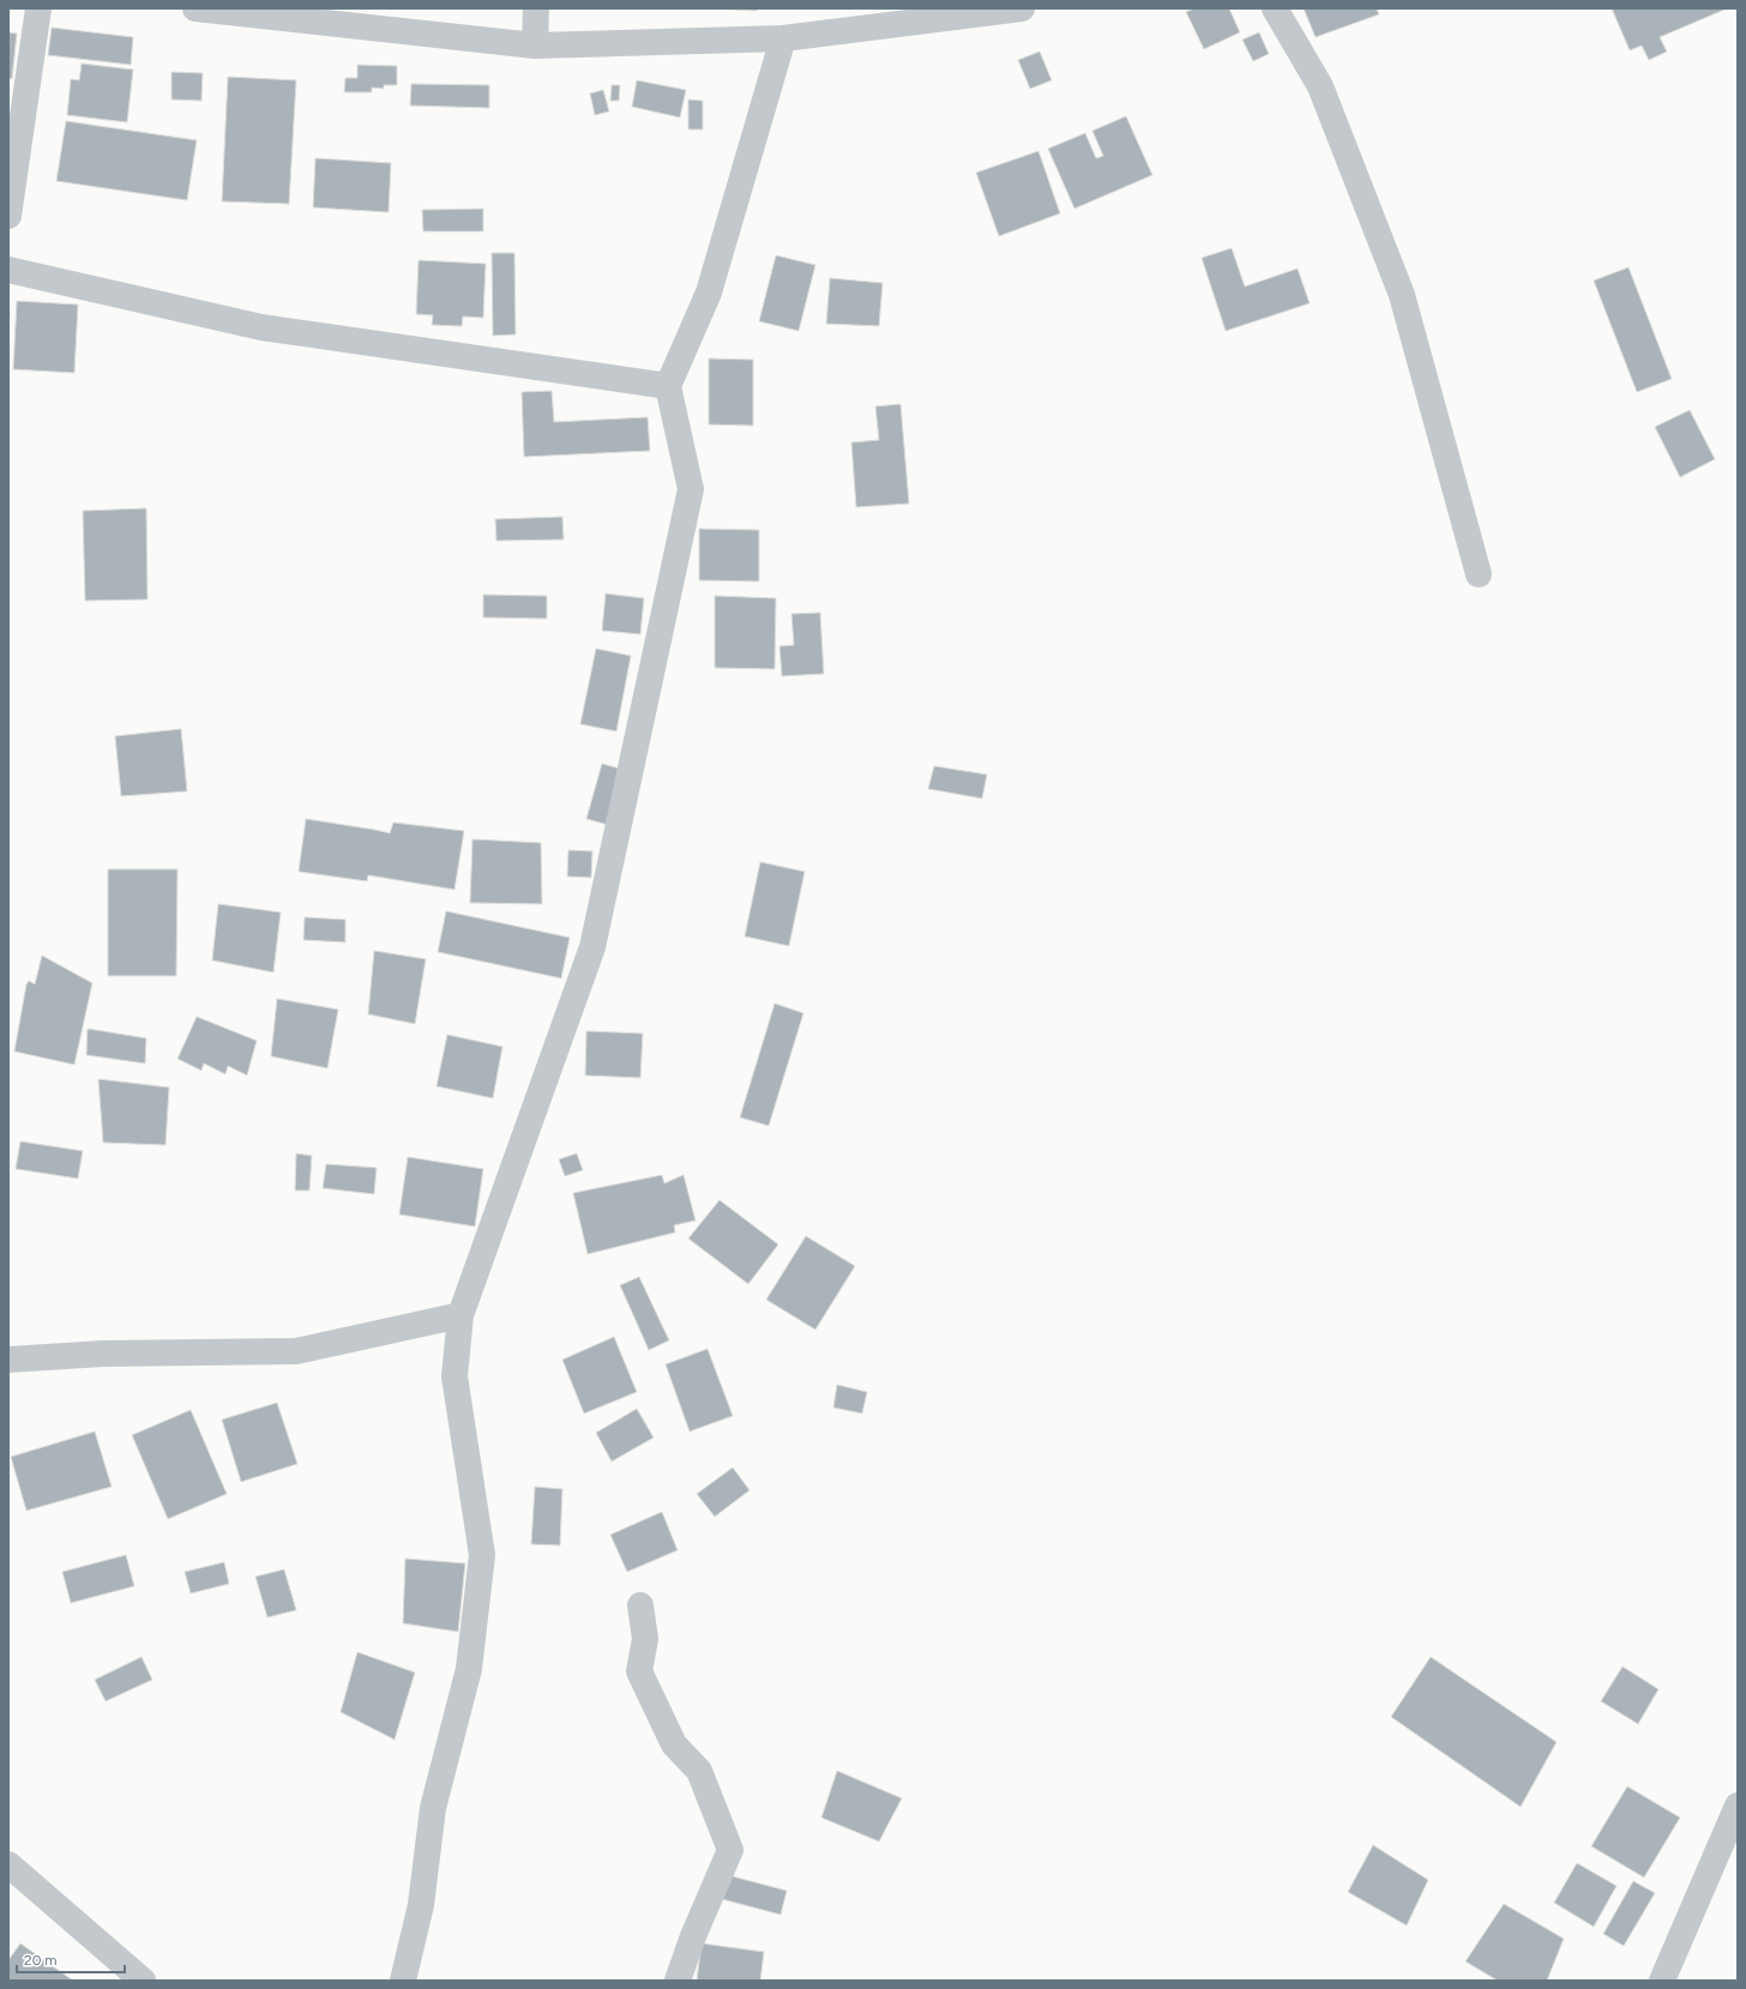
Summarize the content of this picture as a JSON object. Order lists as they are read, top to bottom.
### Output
{
  "scale_bar": "20 m"
}
